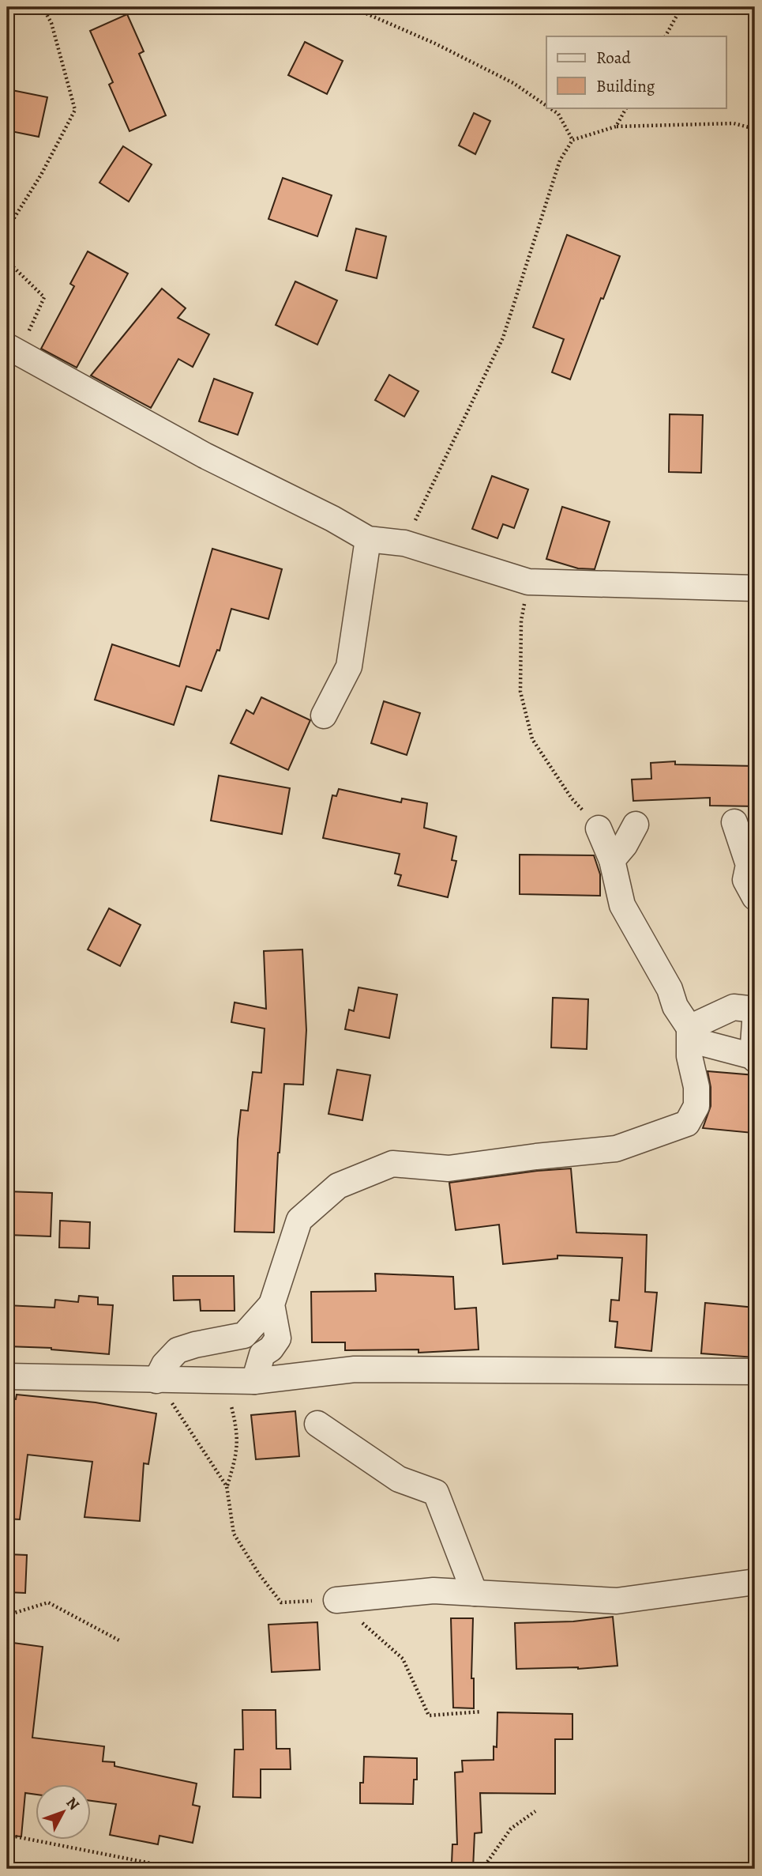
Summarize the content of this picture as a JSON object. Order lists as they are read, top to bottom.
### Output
{
  "legend": ["Road", "Building"],
  "north": "top right"
}
